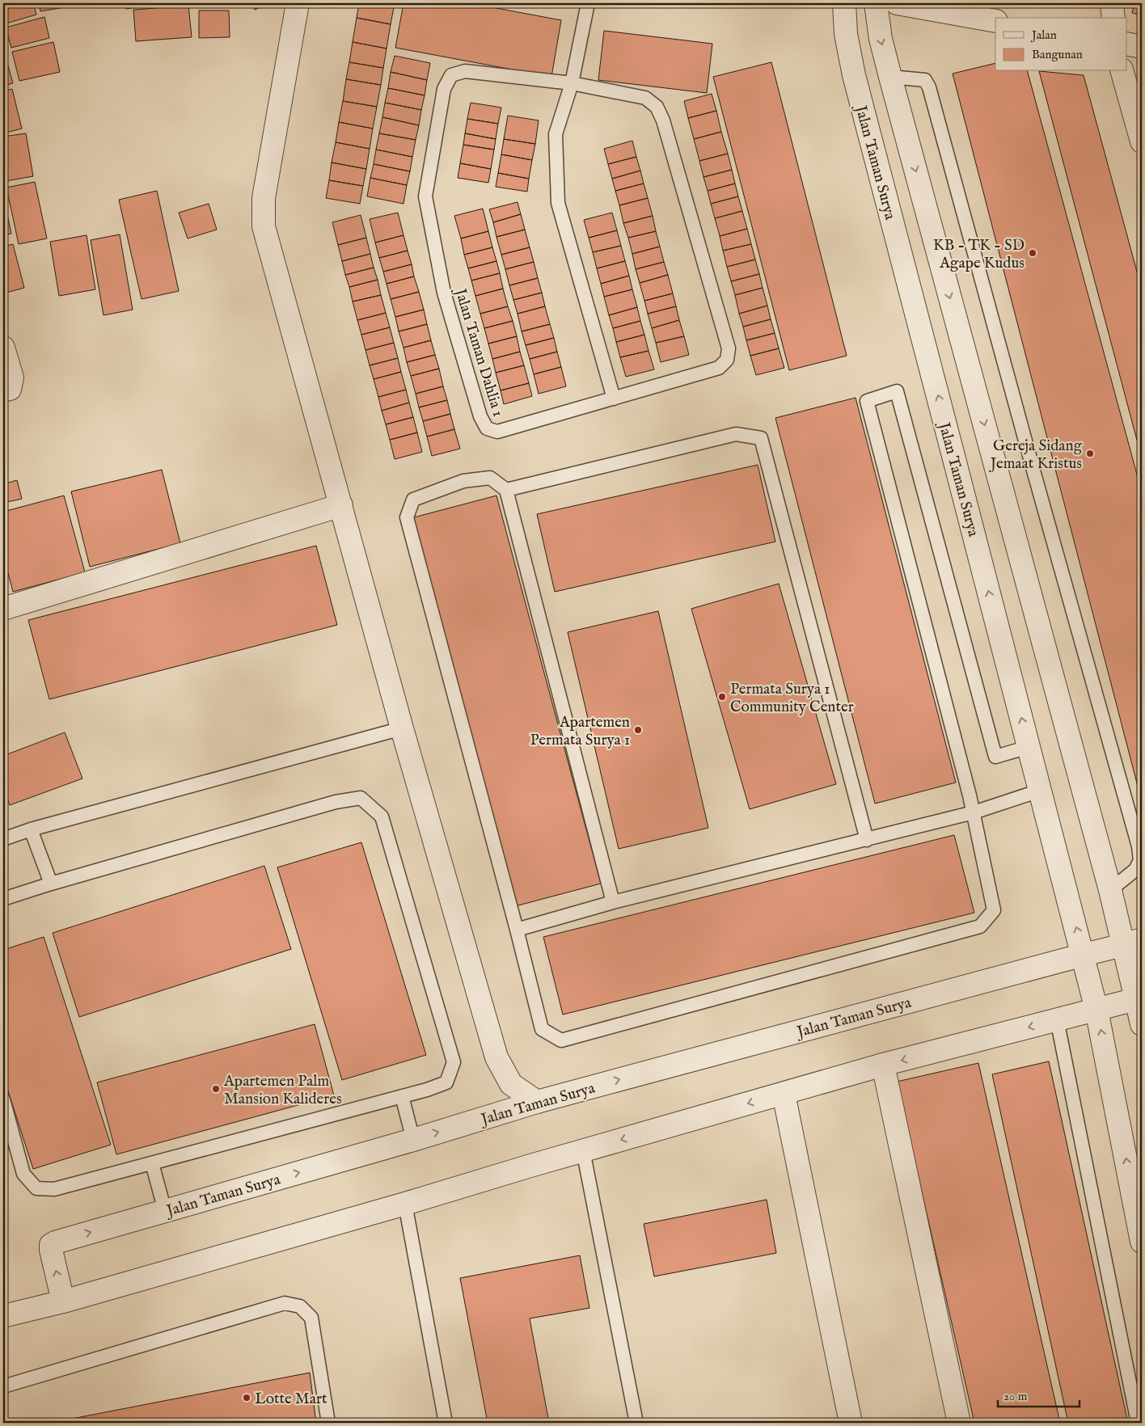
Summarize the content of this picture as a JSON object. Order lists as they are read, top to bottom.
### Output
{
  "streets": {
    "street": ["Jalan Taman Surya"],
    "lane": ["Jalan Taman Dahlia 1"]
  },
  "places": [
    "KB - TK - SD Agape Kudus",
    "Gereja Sidang Jemaat Kristus",
    "Permata Surya 1 Community Center",
    "Apartemen Permata Surya 1",
    "Apartemen Palm Mansion Kalideres",
    "Lotte Mart"
  ],
  "legend": ["Jalan", "Bangunan"],
  "scale_bar": "20 m"
}
